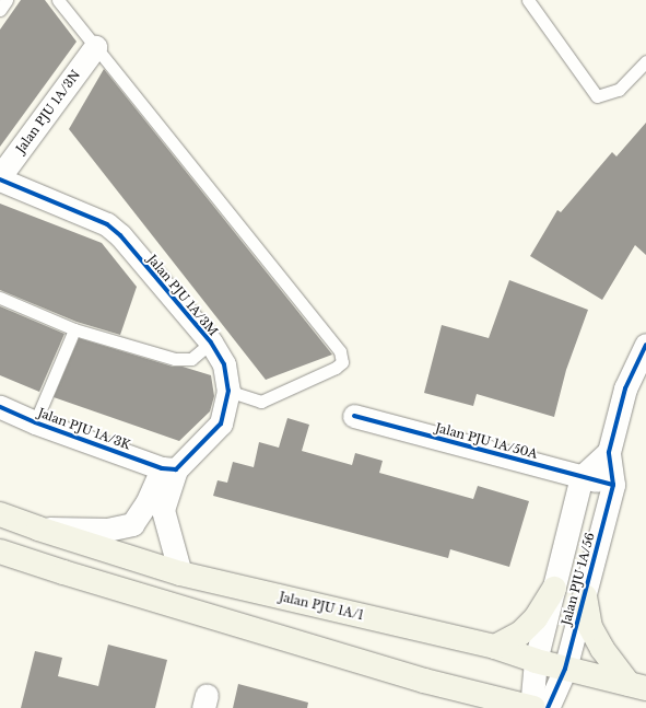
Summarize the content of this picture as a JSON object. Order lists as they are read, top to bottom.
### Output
{
  "streets": {
    "main road": ["Jalan PJU 1A/1"],
    "street": [
      "Jalan PJU 1A/3N",
      "Jalan PJU 1A/3M",
      "Jalan PJU 1A/3K",
      "Jalan PJU 1A/50A",
      "Jalan PJU 1A/56"
    ]
  },
  "crossings": [
    ["Jalan PJU 1A/3M", "Jalan PJU 1A/3K"],
    ["Jalan PJU 1A/50A", "Jalan PJU 1A/56"],
    ["Jalan PJU 1A/56", "Jalan PJU 1A/1"]
  ]
}
